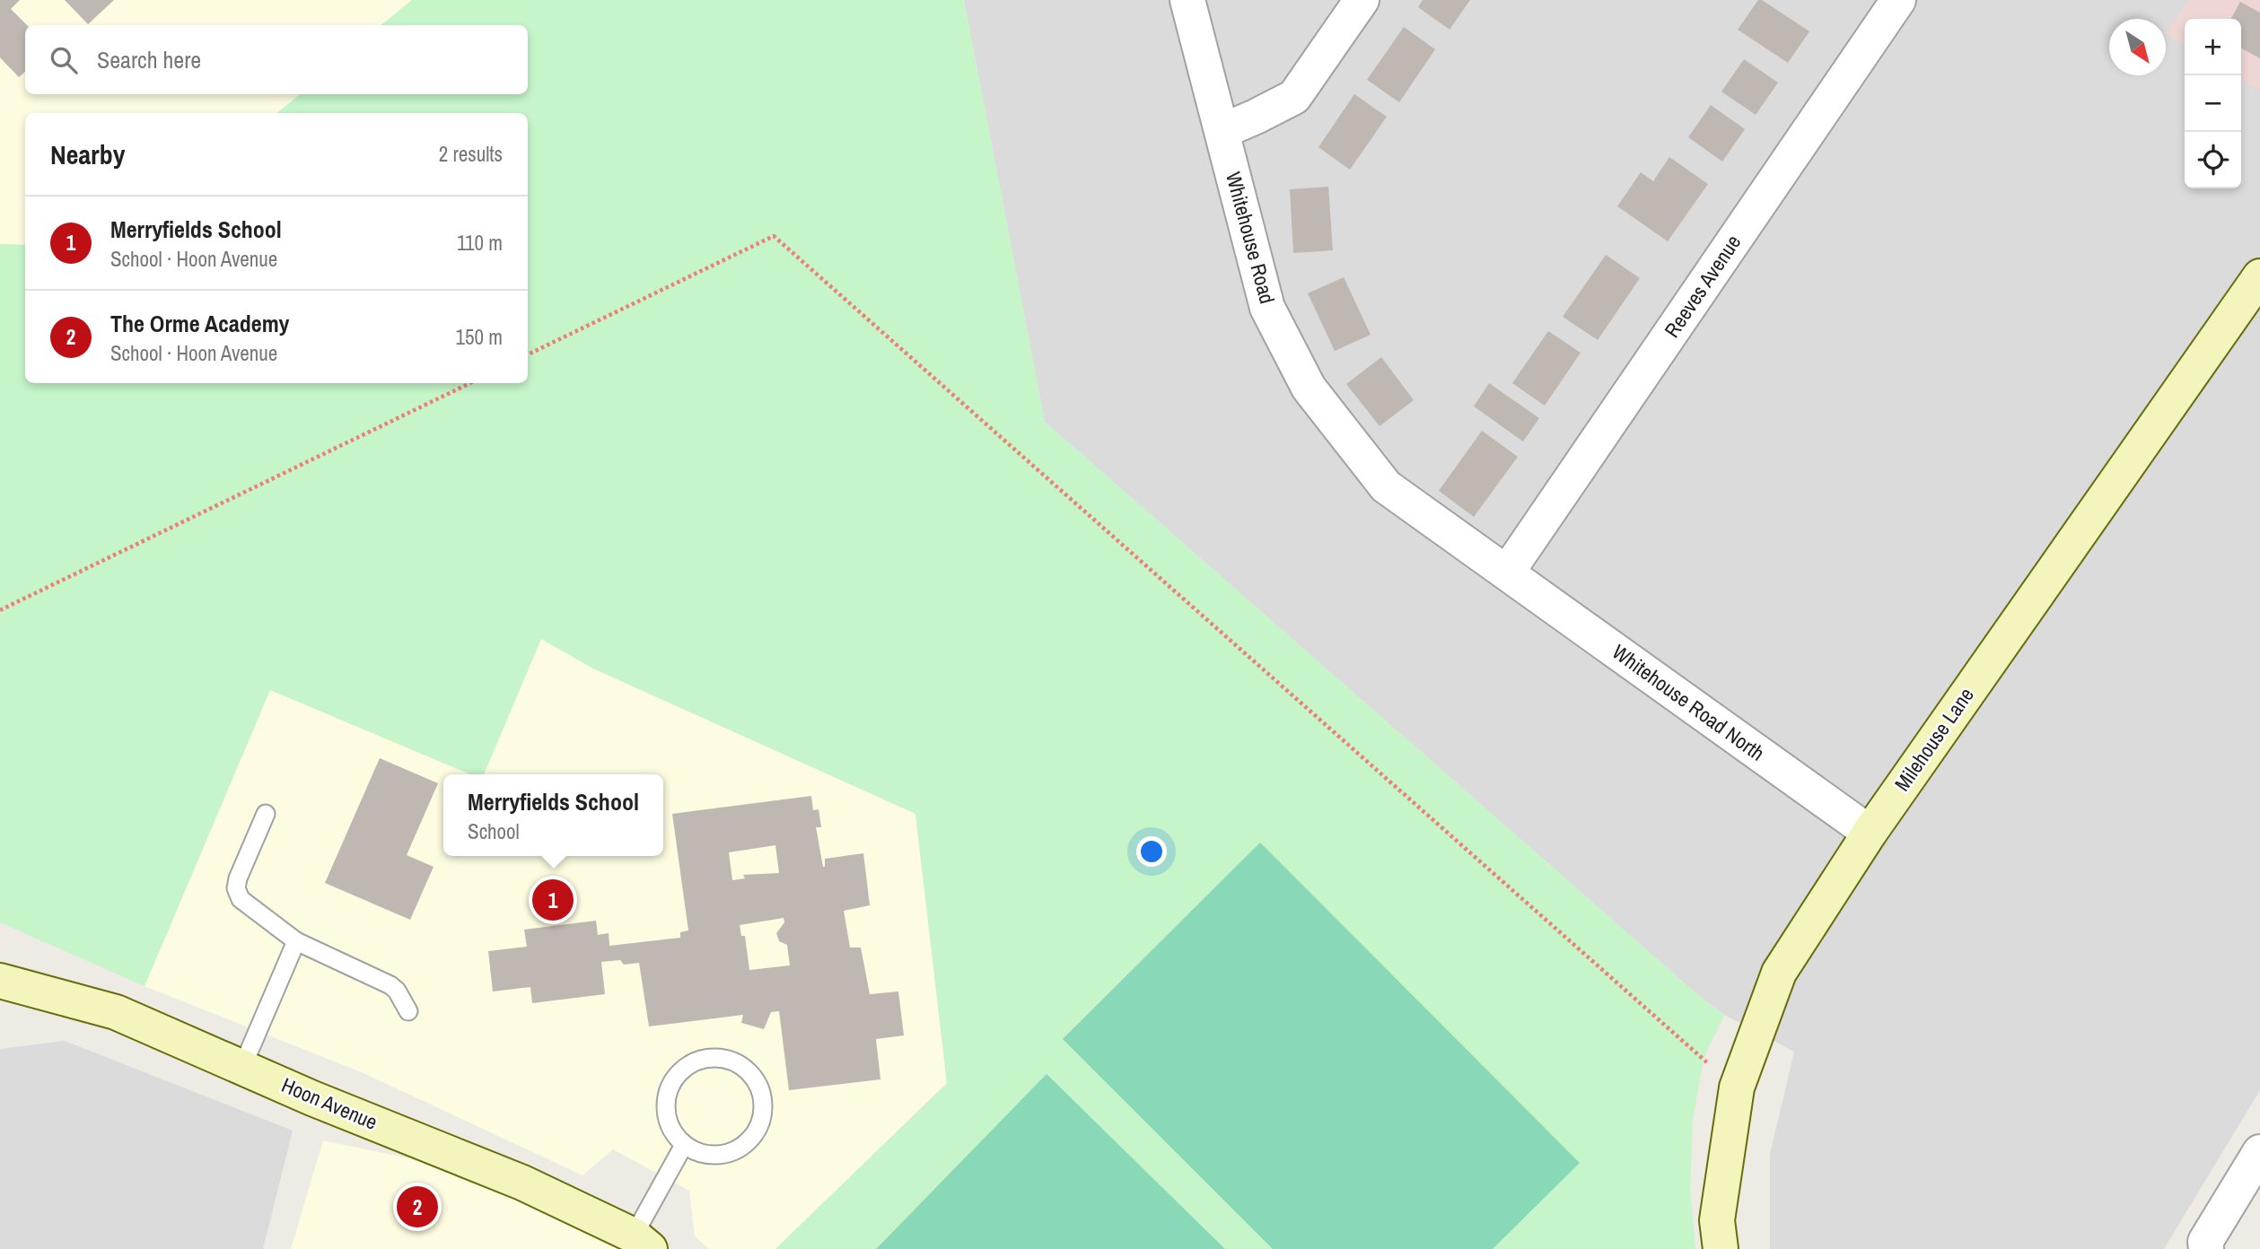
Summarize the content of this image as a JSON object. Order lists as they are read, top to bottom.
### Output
{
  "streets": {
    "main road": ["Milehouse Lane", "Hoon Avenue"],
    "street": ["Whitehouse Road", "Reeves Avenue", "Whitehouse Road North"]
  },
  "crossings": [
    ["Whitehouse Road", "Reeves Avenue"],
    ["Whitehouse Road", "Whitehouse Road North"],
    ["Reeves Avenue", "Whitehouse Road North"],
    ["Whitehouse Road North", "Milehouse Lane"]
  ],
  "north": "bottom right",
  "page": {
    "map_buttons": ["+", "−"],
    "search": "Search here",
    "heading": ["Nearby", "2 results"],
    "list": [
      {
        "mark": "1",
        "name": "Merryfields School",
        "note": "School · Hoon Avenue",
        "value": "110 m"
      },
      {
        "mark": "2",
        "name": "The Orme Academy",
        "note": "School · Hoon Avenue",
        "value": "150 m"
      }
    ],
    "popup": ["Merryfields School", "School"],
    "pins": ["1", "2"]
  }
}
